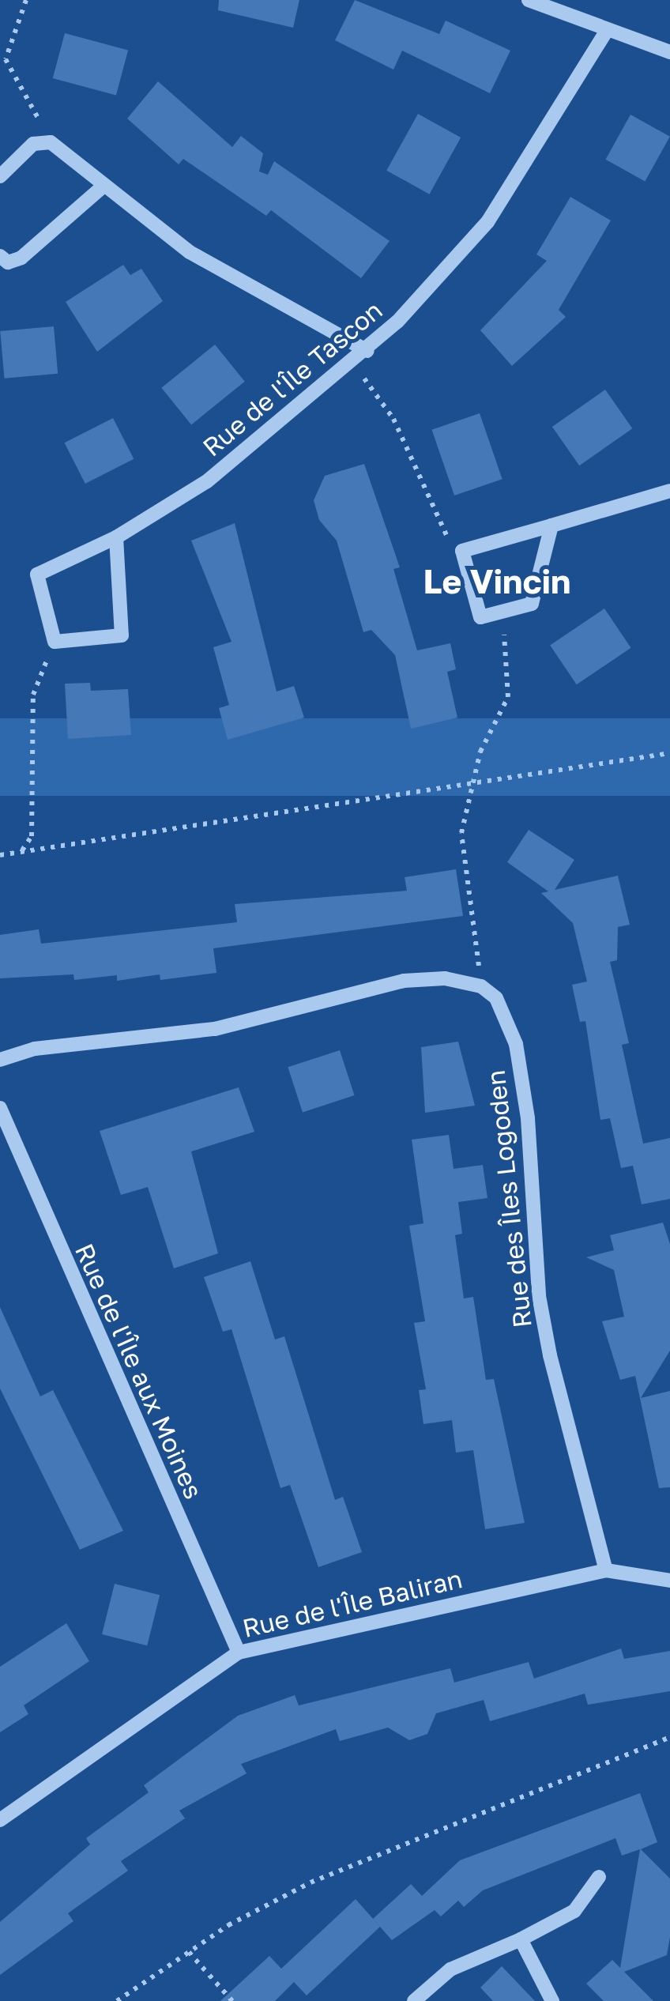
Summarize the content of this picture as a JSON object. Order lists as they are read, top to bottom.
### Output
{
  "streets": {
    "street": [
      "Rue de l'Île Tascon",
      "Rue des Îles Logoden",
      "Rue de l'Île aux Moines",
      "Rue de l'Île Baliran"
    ]
  },
  "crossings": [
    ["Rue des Îles Logoden", "Rue de l'Île Baliran"],
    ["Rue de l'Île aux Moines", "Rue de l'Île Baliran"]
  ],
  "districts": ["Le Vincin"]
}
